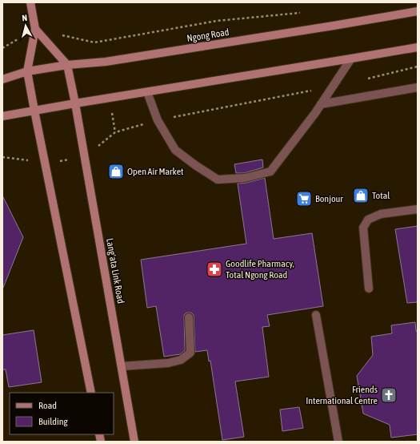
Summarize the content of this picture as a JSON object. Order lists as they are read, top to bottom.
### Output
{
  "streets": {
    "main road": ["Ngong Road", "Lang'ata Link Road"]
  },
  "crossings": [
    ["Ngong Road", "Lang'ata Link Road"]
  ],
  "places": {
    "shop": ["Open Air Market", "Total"],
    "supermarket": ["Bonjour"],
    "pharmacy": ["Goodlife Pharmacy, Total Ngong Road"],
    "church": ["Friends International Centre"]
  },
  "legend": ["Road", "Building"],
  "north": "top"
}
